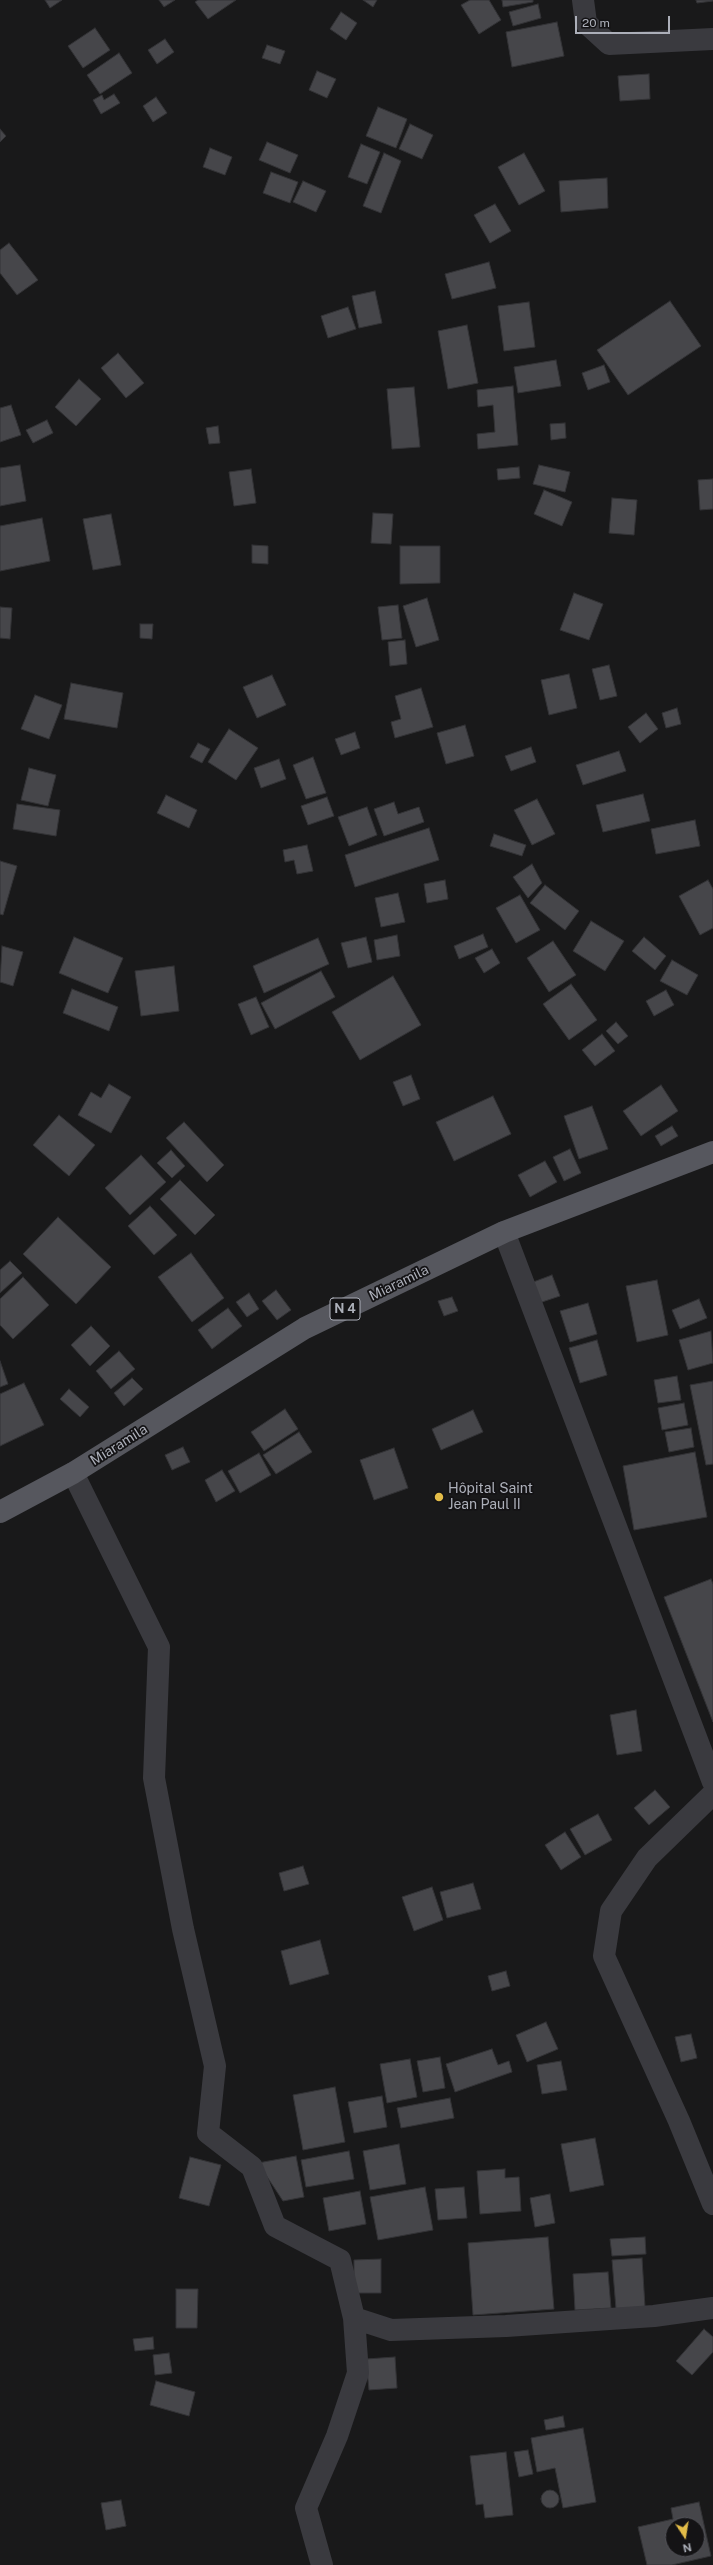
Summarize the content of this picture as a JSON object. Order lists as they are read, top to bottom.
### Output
{
  "streets": {
    "main road": ["Miaramila", "N 4"]
  },
  "places": ["Hôpital Saint Jean Paul II"],
  "scale_bar": "20 m",
  "north": "bottom"
}
